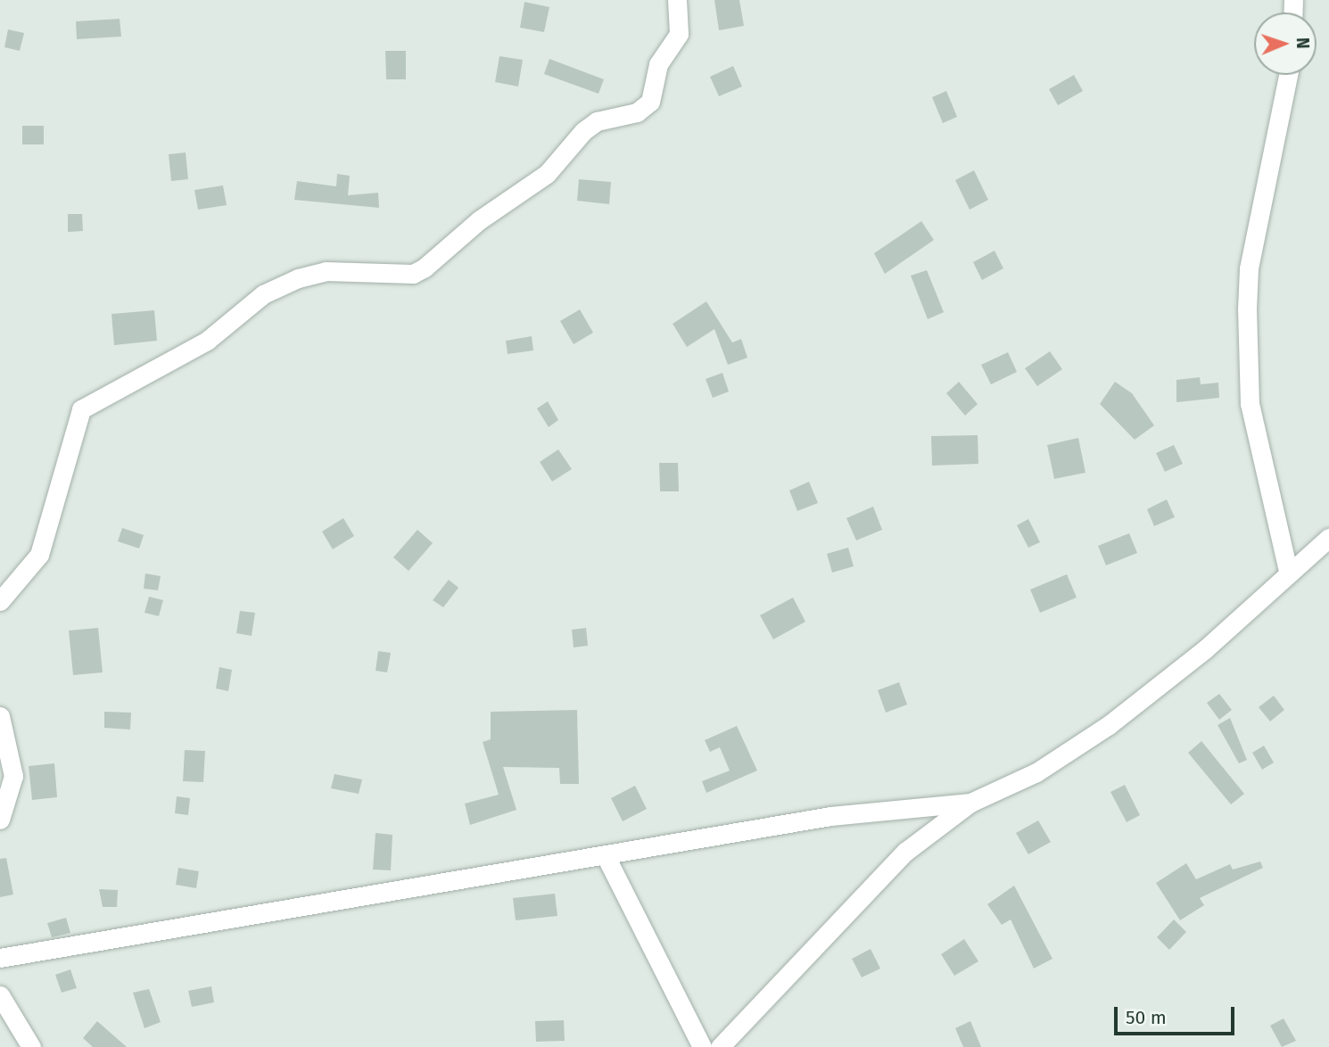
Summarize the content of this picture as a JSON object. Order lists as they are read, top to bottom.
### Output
{
  "scale_bar": "50 m",
  "north": "right"
}
